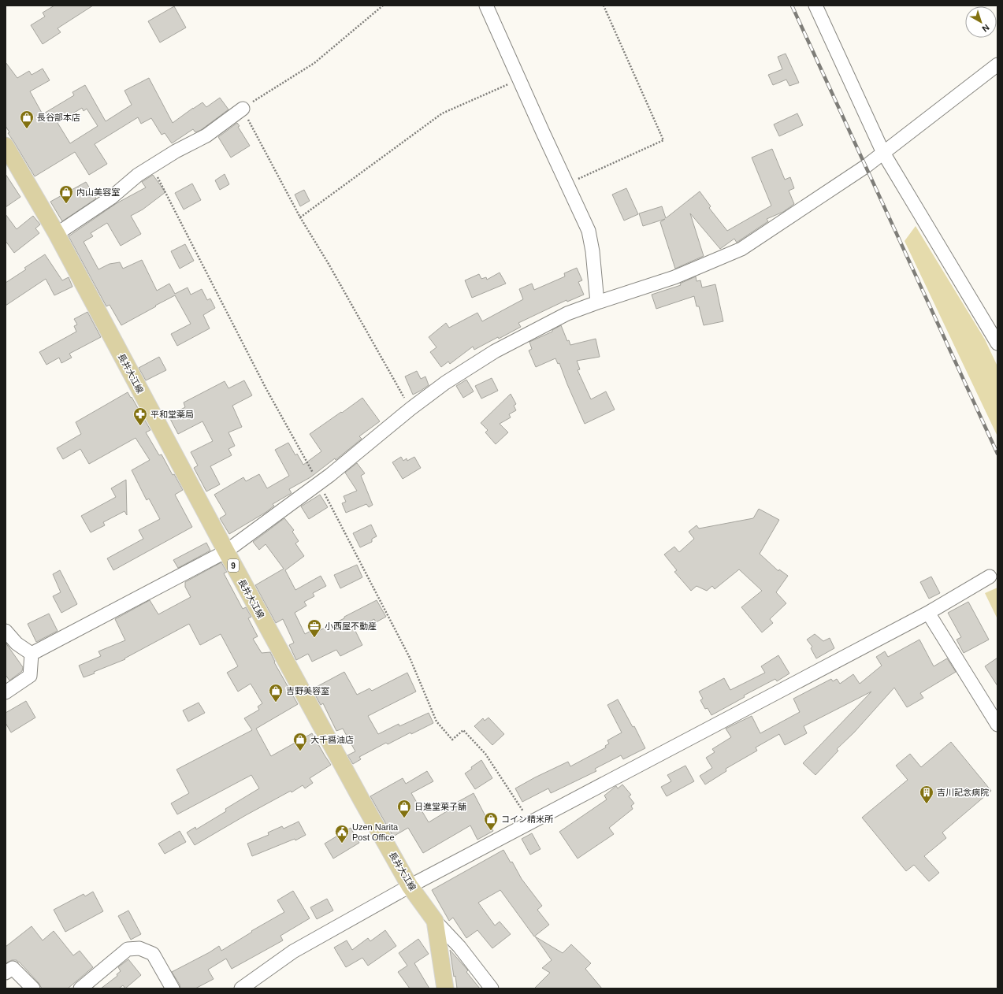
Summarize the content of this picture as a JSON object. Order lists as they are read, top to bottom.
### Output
{
  "streets": {
    "main road": ["長井大江線", "9"]
  },
  "places": {
    "shop": [
      "長谷部本店",
      "内山美容室",
      "吉野美容室",
      "大千醤油店",
      "日進堂菓子舗",
      "コイン精米所"
    ],
    "pharmacy": ["平和堂薬局"],
    "office": ["小西屋不動産"],
    "building": ["吉川記念病院"],
    "public building": ["Uzen Narita Post Office"]
  },
  "north": "bottom right"
}
